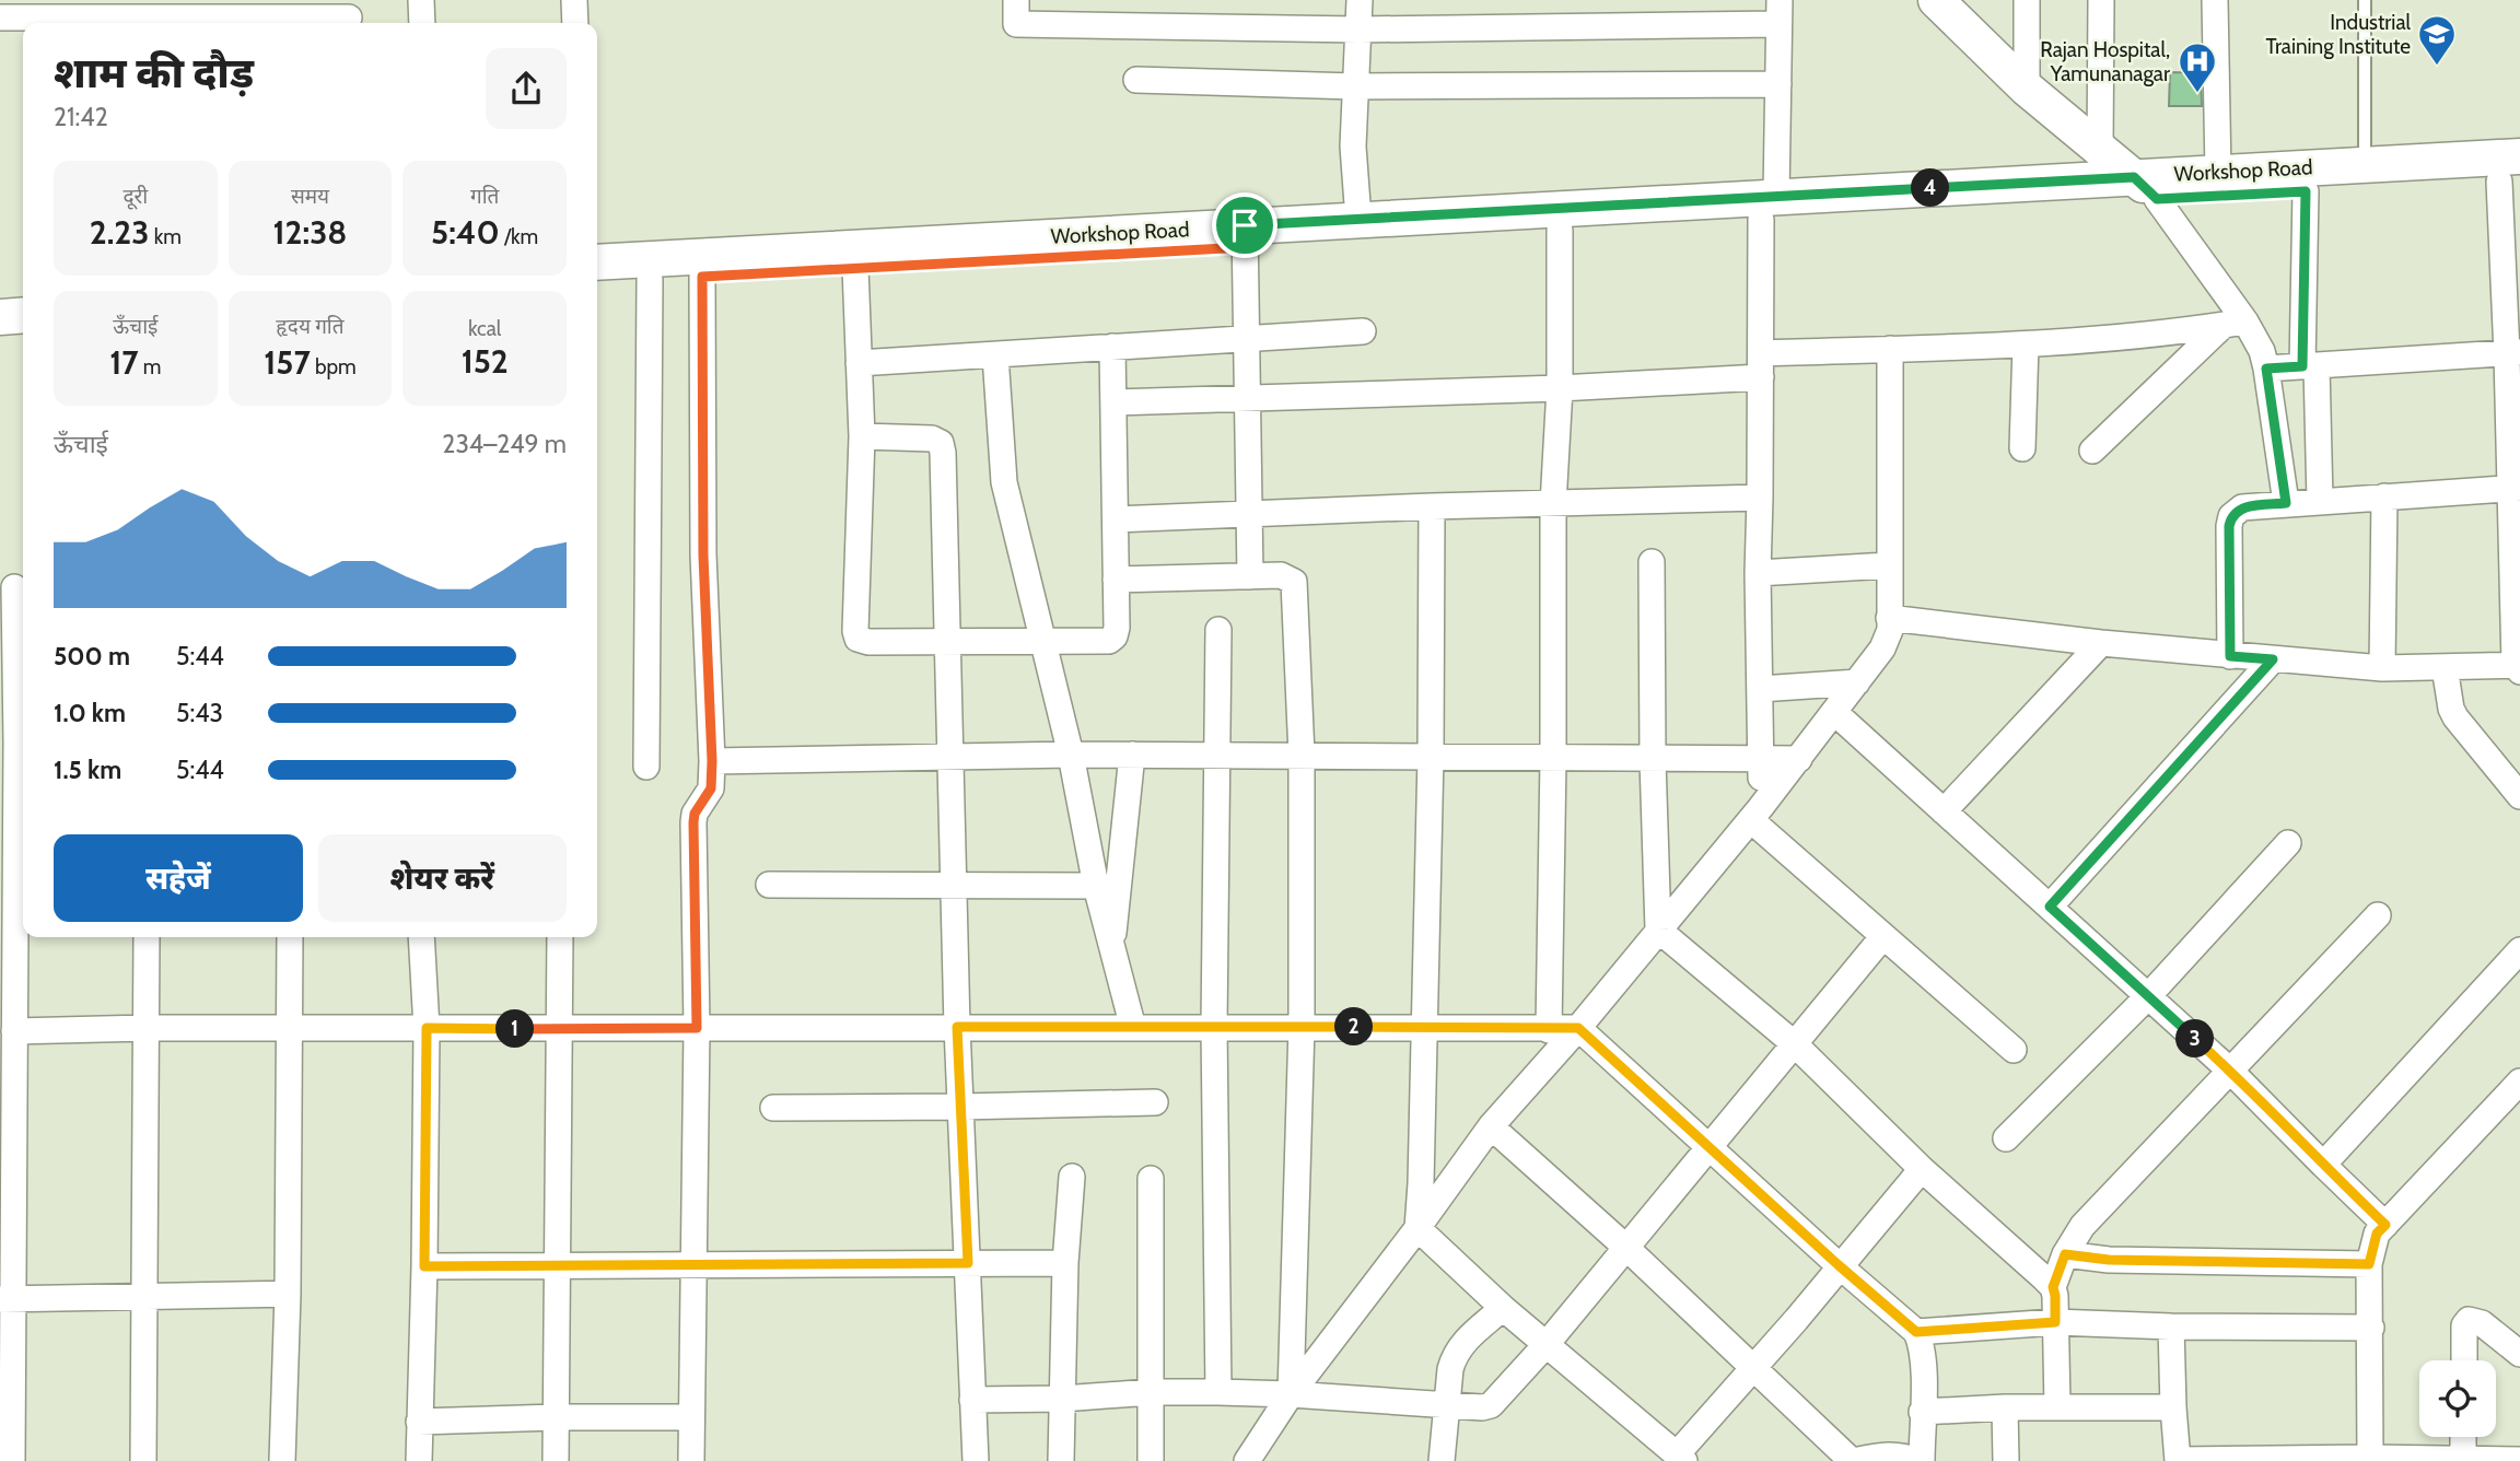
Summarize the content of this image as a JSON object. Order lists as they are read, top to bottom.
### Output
{
  "streets": {
    "main road": ["Workshop Road"]
  },
  "places": {
    "school or university": ["Industrial Training Institute"],
    "hospital": ["Rajan Hospital, Yamunanagar"]
  },
  "page": {
    "heading": ["शाम की दौड़", "21:42"],
    "stats": [
      ["दूरी", "2.23 km"],
      ["समय", "12:38"],
      ["गति", "5:40 /km"],
      ["ऊँचाई", "17 m"],
      ["हृदय गति", "157 bpm"],
      ["kcal", "152"]
    ],
    "pins": [
      "4",
      "2",
      "1",
      "3"
    ],
    "chart": ["ऊँचाई", "234–249 m"],
    "list": [
      {
        "name": "500 m",
        "note": "5:44"
      },
      {
        "name": "1.0 km",
        "note": "5:43"
      },
      {
        "name": "1.5 km",
        "note": "5:44"
      }
    ],
    "buttons": ["सहेजें", "शेयर करें"]
  }
}
